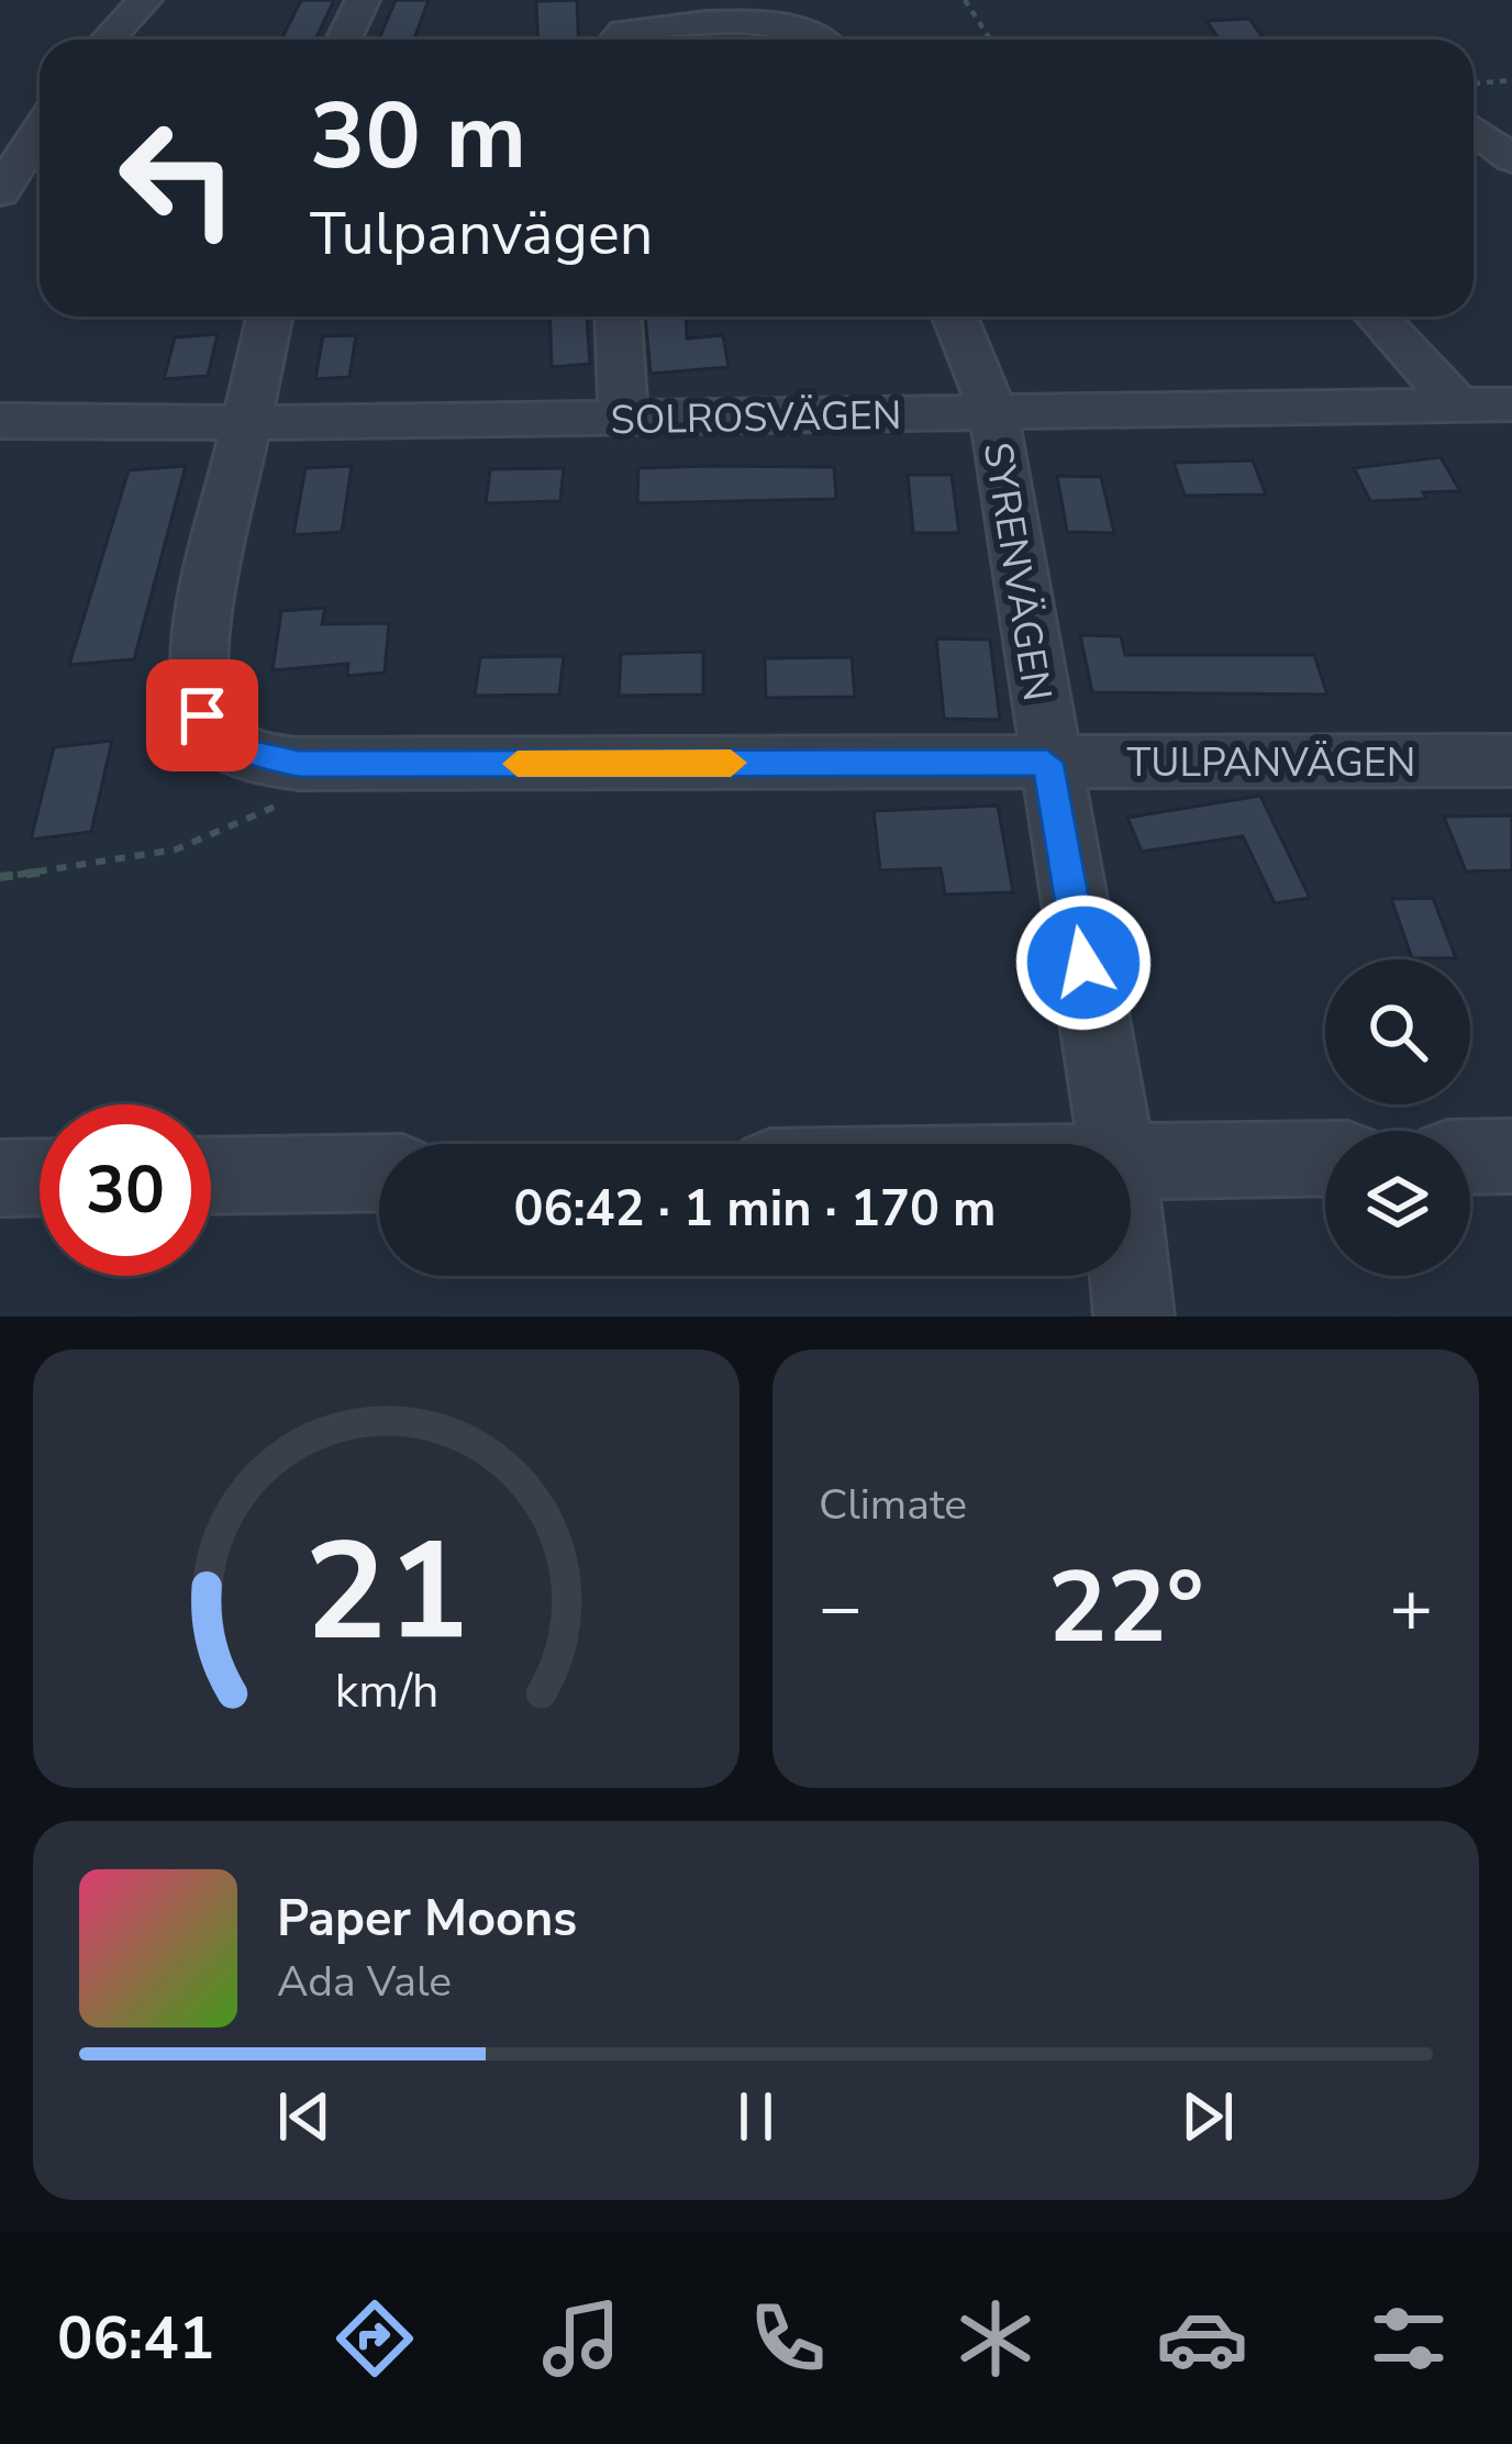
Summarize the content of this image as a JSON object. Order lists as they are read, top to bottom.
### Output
{
  "streets": {
    "street": ["SOLROSVÄGEN", "SYRENVÄGEN", "TULPANVÄGEN"]
  },
  "crossings": [
    ["SOLROSVÄGEN", "SYRENVÄGEN"],
    ["SOLROSVÄGEN", "TULPANVÄGEN"],
    ["SYRENVÄGEN", "TULPANVÄGEN"]
  ],
  "page": {
    "turn": ["30 m", "Tulpanvägen"],
    "limit": "30",
    "trip": "06:42 · 1 min · 170 m",
    "tile": "Climate",
    "heat": ["−", "22°", "+"],
    "song": ["Paper Moons", "Ada Vale"],
    "tabs": "06:41",
    "gauge": ["21", "km/h"]
  }
}
